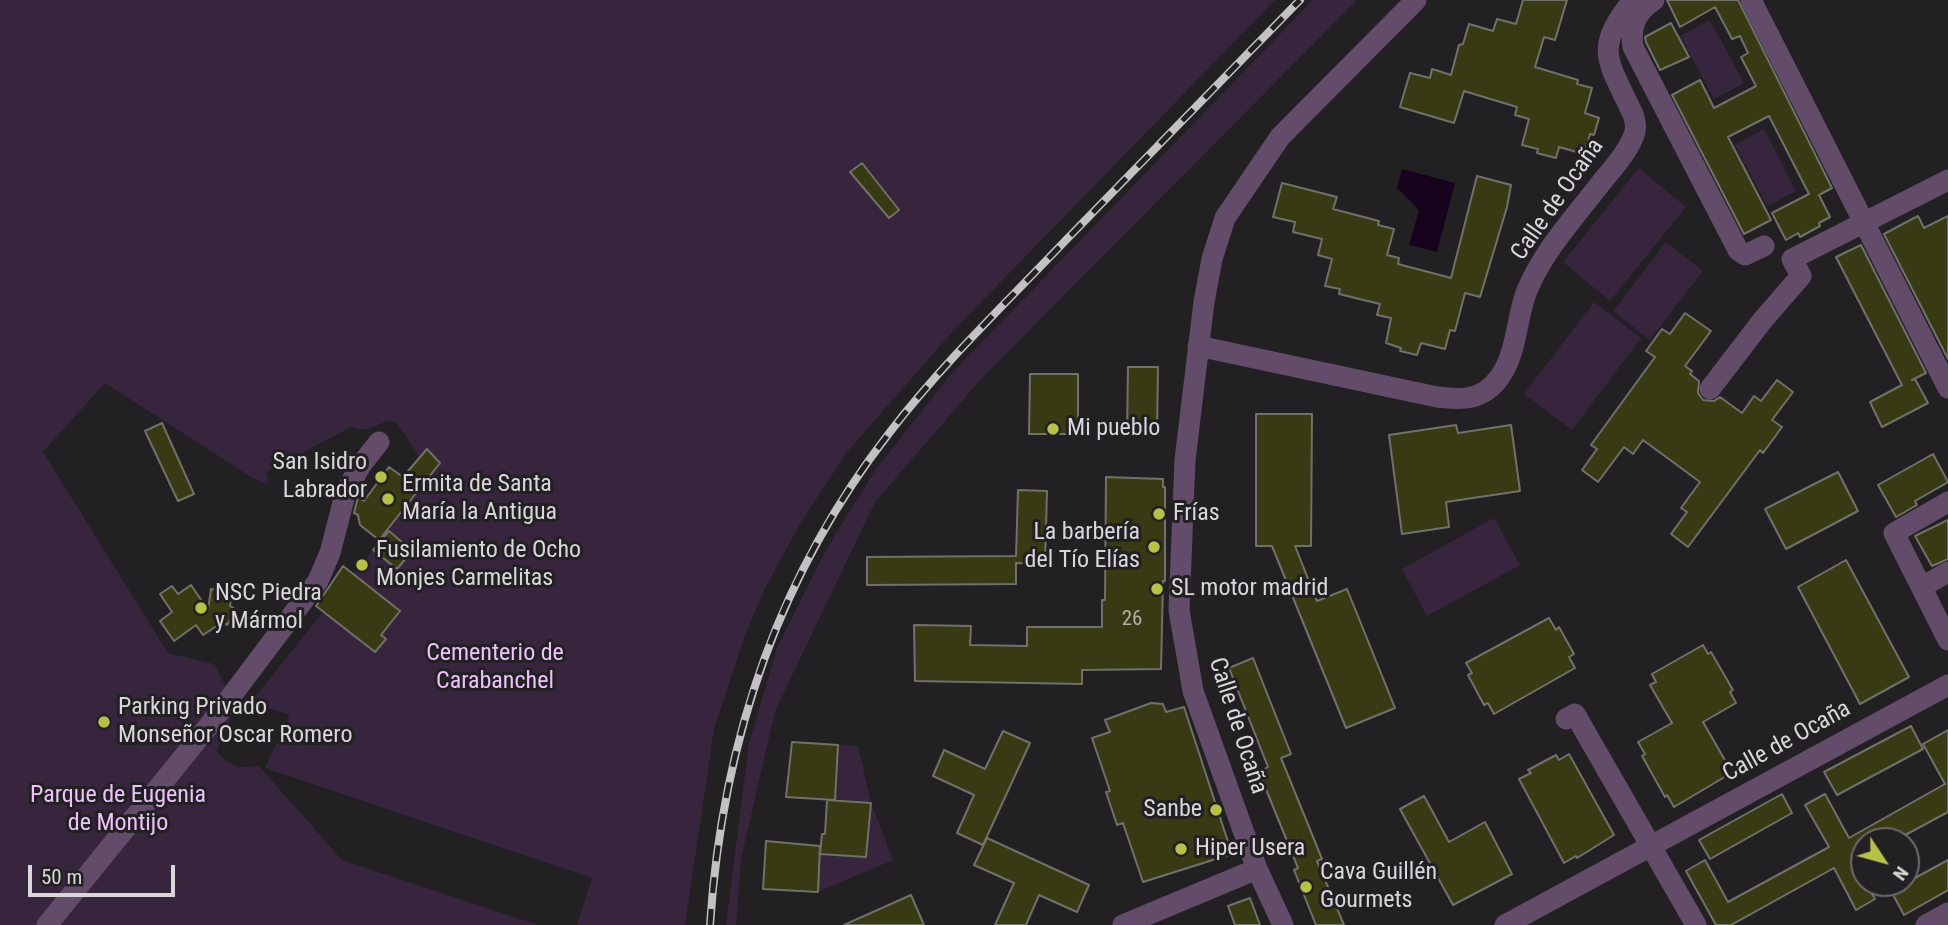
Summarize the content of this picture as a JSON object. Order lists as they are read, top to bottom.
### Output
{
  "streets": {
    "street": ["Calle de Ocaña"]
  },
  "parks": ["Cementerio de Carabanchel", "Parque de Eugenia de Montijo"],
  "places": [
    "Mi pueblo",
    "San Isidro Labrador",
    "Ermita de Santa María la Antigua",
    "Frías",
    "La barbería del Tío Elías",
    "Fusilamiento de Ocho Monjes Carmelitas",
    "SL motor madrid",
    "NSC Piedra y Mármol",
    "Parking Privado Monseñor Oscar Romero",
    "Sanbe",
    "Hiper Usera",
    "Cava Guillén Gourmets"
  ],
  "house_numbers": ["26"],
  "scale_bar": "50 m",
  "north": "bottom right"
}
